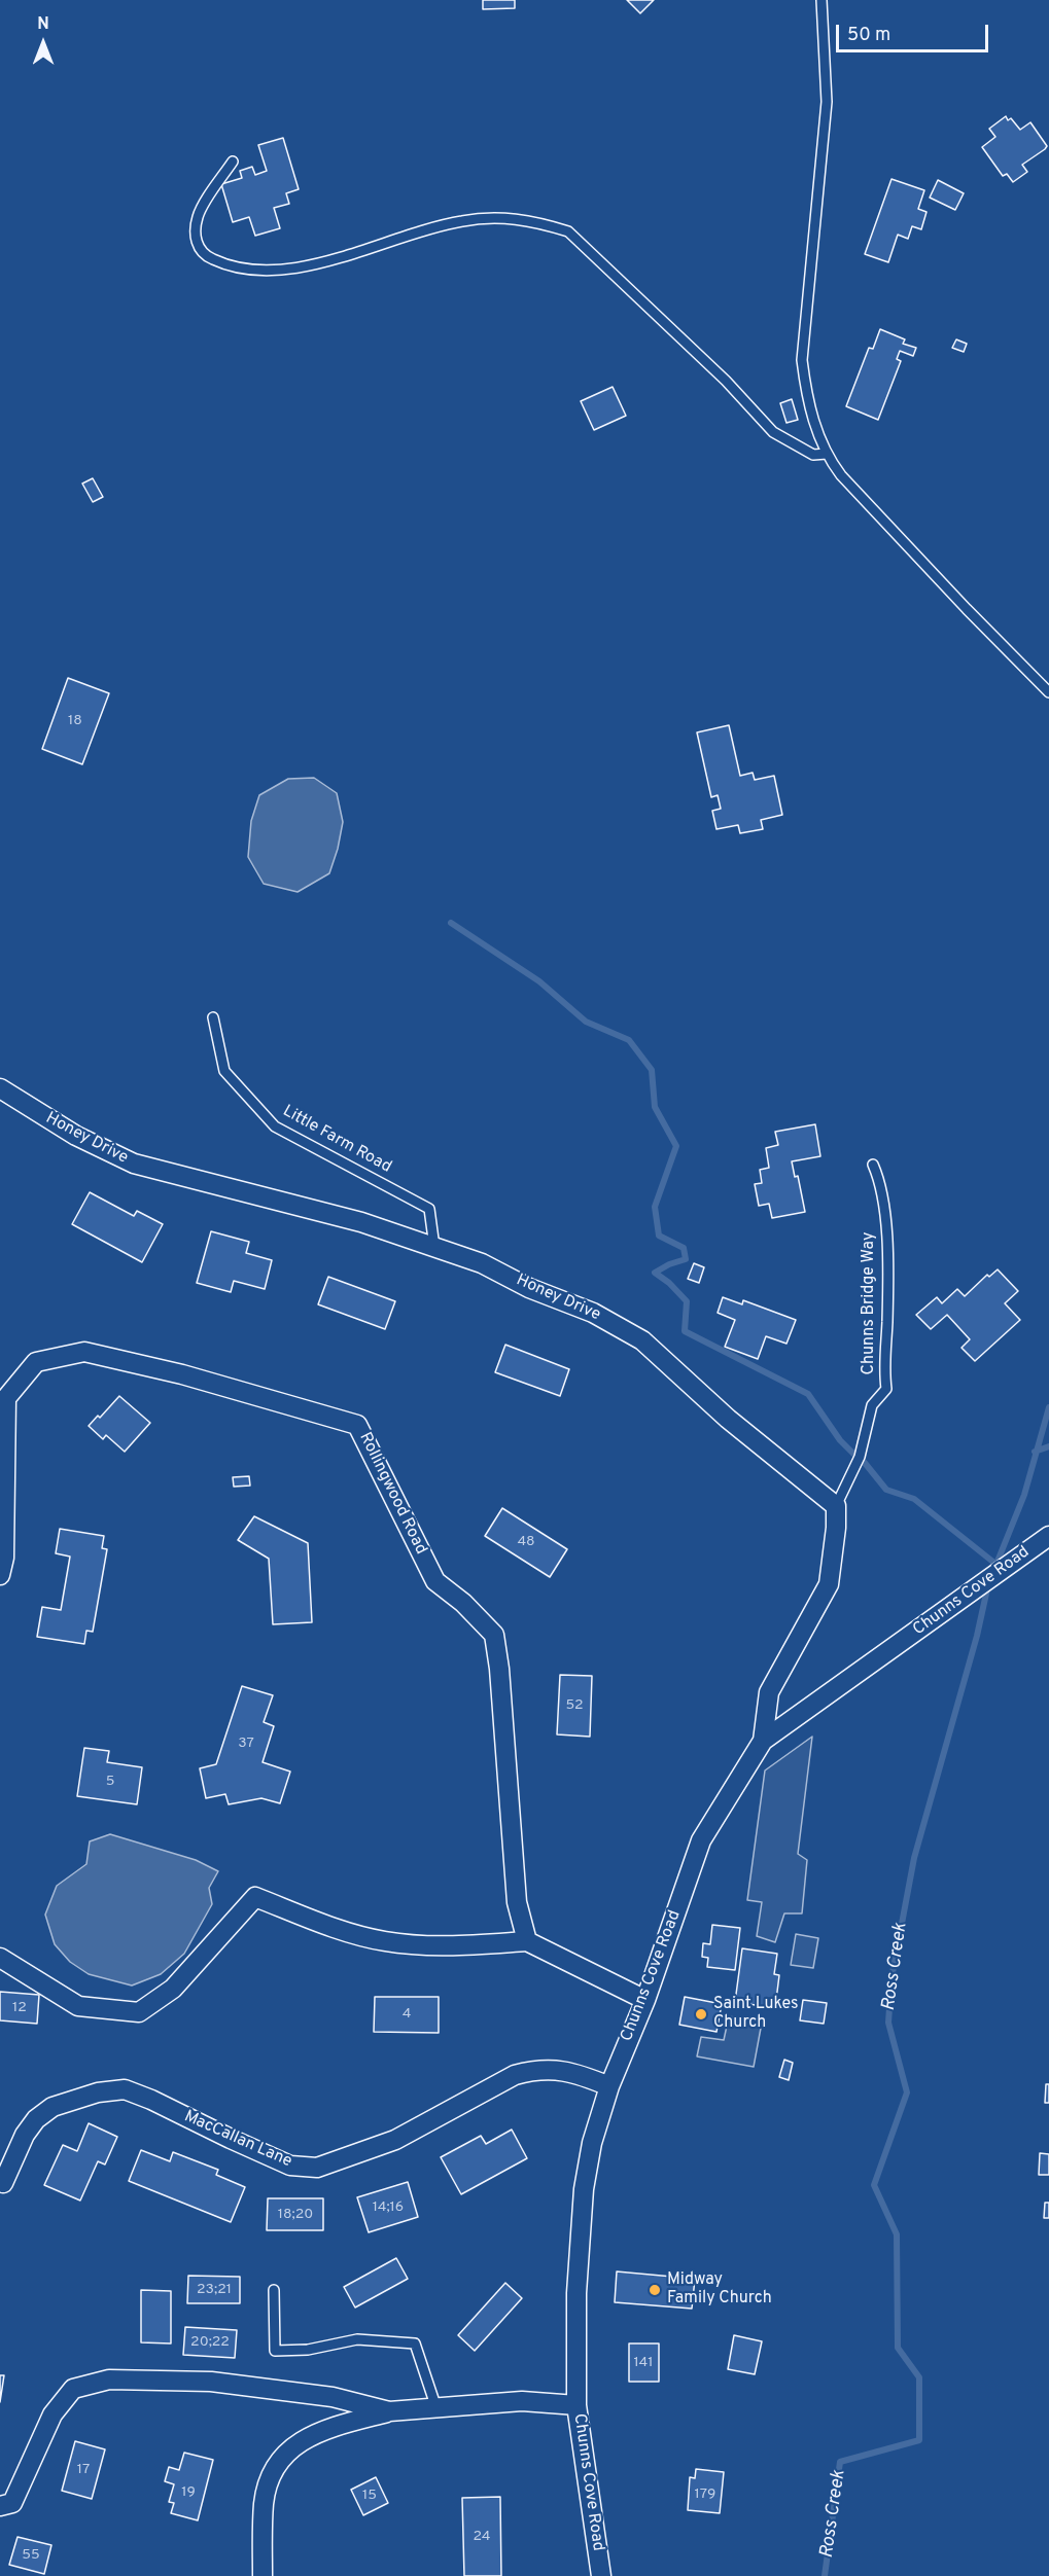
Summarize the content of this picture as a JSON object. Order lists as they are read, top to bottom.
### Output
{
  "streets": {
    "street": [
      "Honey Drive",
      "Rollingwood Road",
      "Chunns Cove Road",
      "MacCallan Lane"
    ],
    "lane": ["Little Farm Road", "Chunns Bridge Way"]
  },
  "crossings": [
    ["Honey Drive", "Little Farm Road"],
    ["Honey Drive", "Chunns Bridge Way"],
    ["Chunns Cove Road", "MacCallan Lane"]
  ],
  "water": ["Ross Creek"],
  "places": ["Saint Lukes Church", "Midway Family Church"],
  "house_numbers": [
    "18",
    "48",
    "52",
    "37",
    "5",
    "12",
    "4",
    "14;16",
    "18;20",
    "23;21",
    "20;22",
    "141",
    "17",
    "19",
    "179",
    "15",
    "24",
    "55"
  ],
  "scale_bar": "50 m",
  "north": "top"
}
